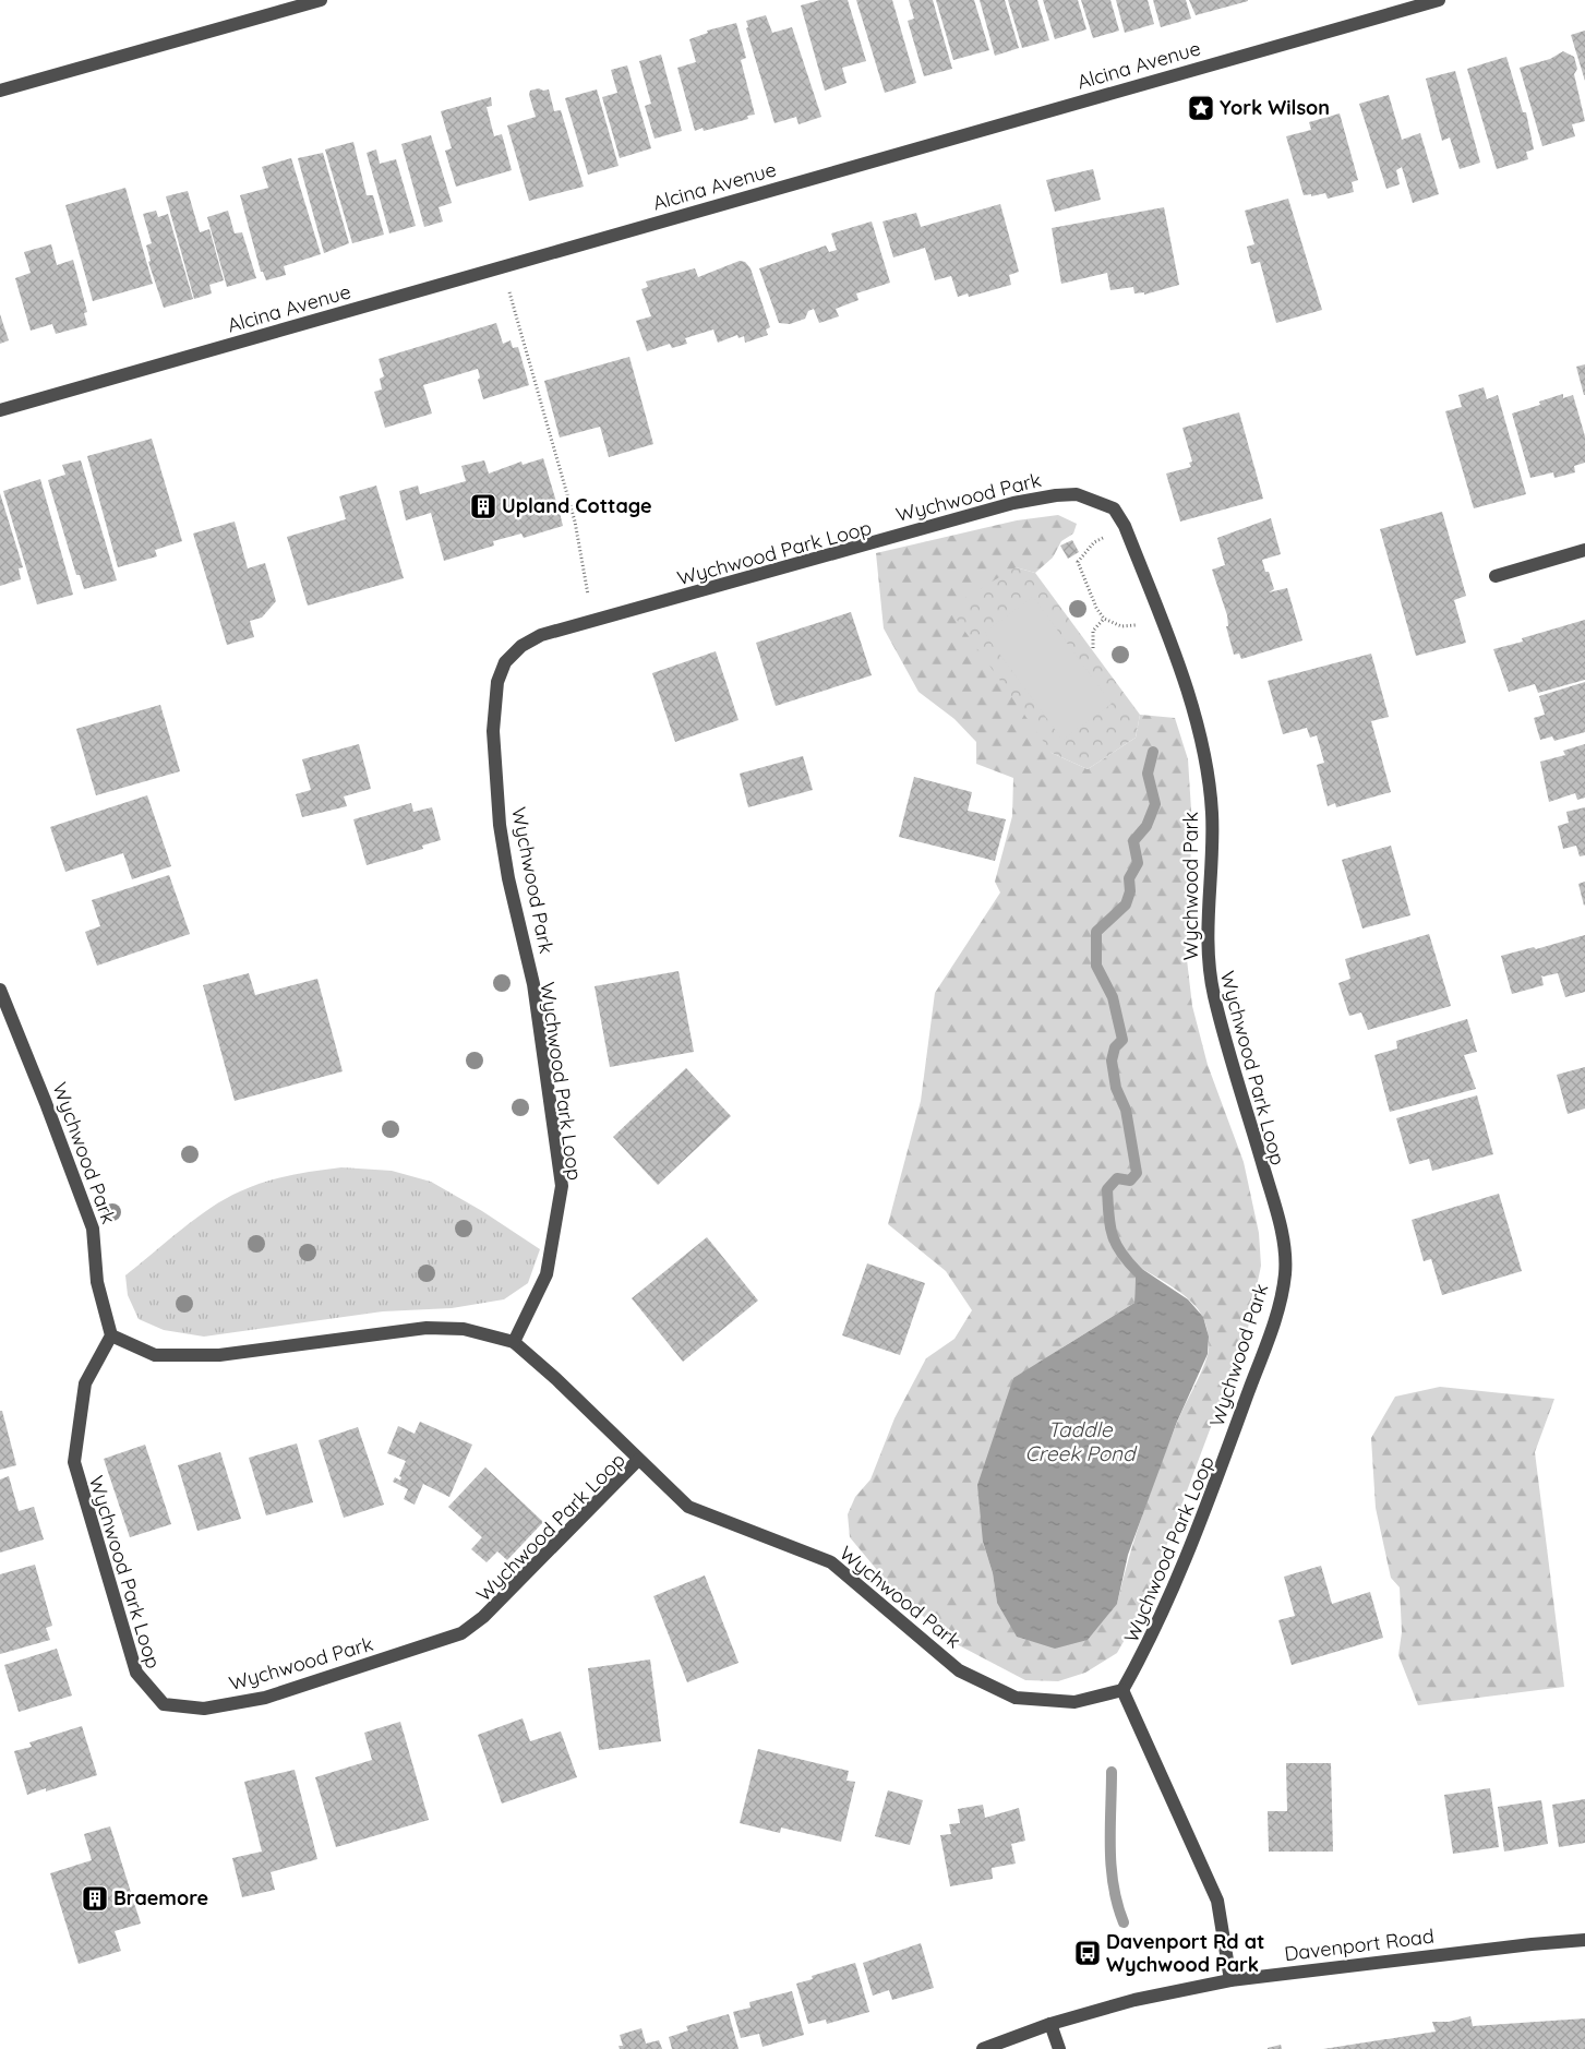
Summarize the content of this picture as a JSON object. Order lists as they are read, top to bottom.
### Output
{
  "streets": {
    "street": ["Alcina Avenue", "Wychwood Park", "Davenport Road"]
  },
  "water": ["Taddle Creek Pond"],
  "places": {
    "place": ["York Wilson"],
    "building": ["Upland Cottage", "Braemore"],
    "bus stop": ["Davenport Rd at Wychwood Park"]
  }
}
